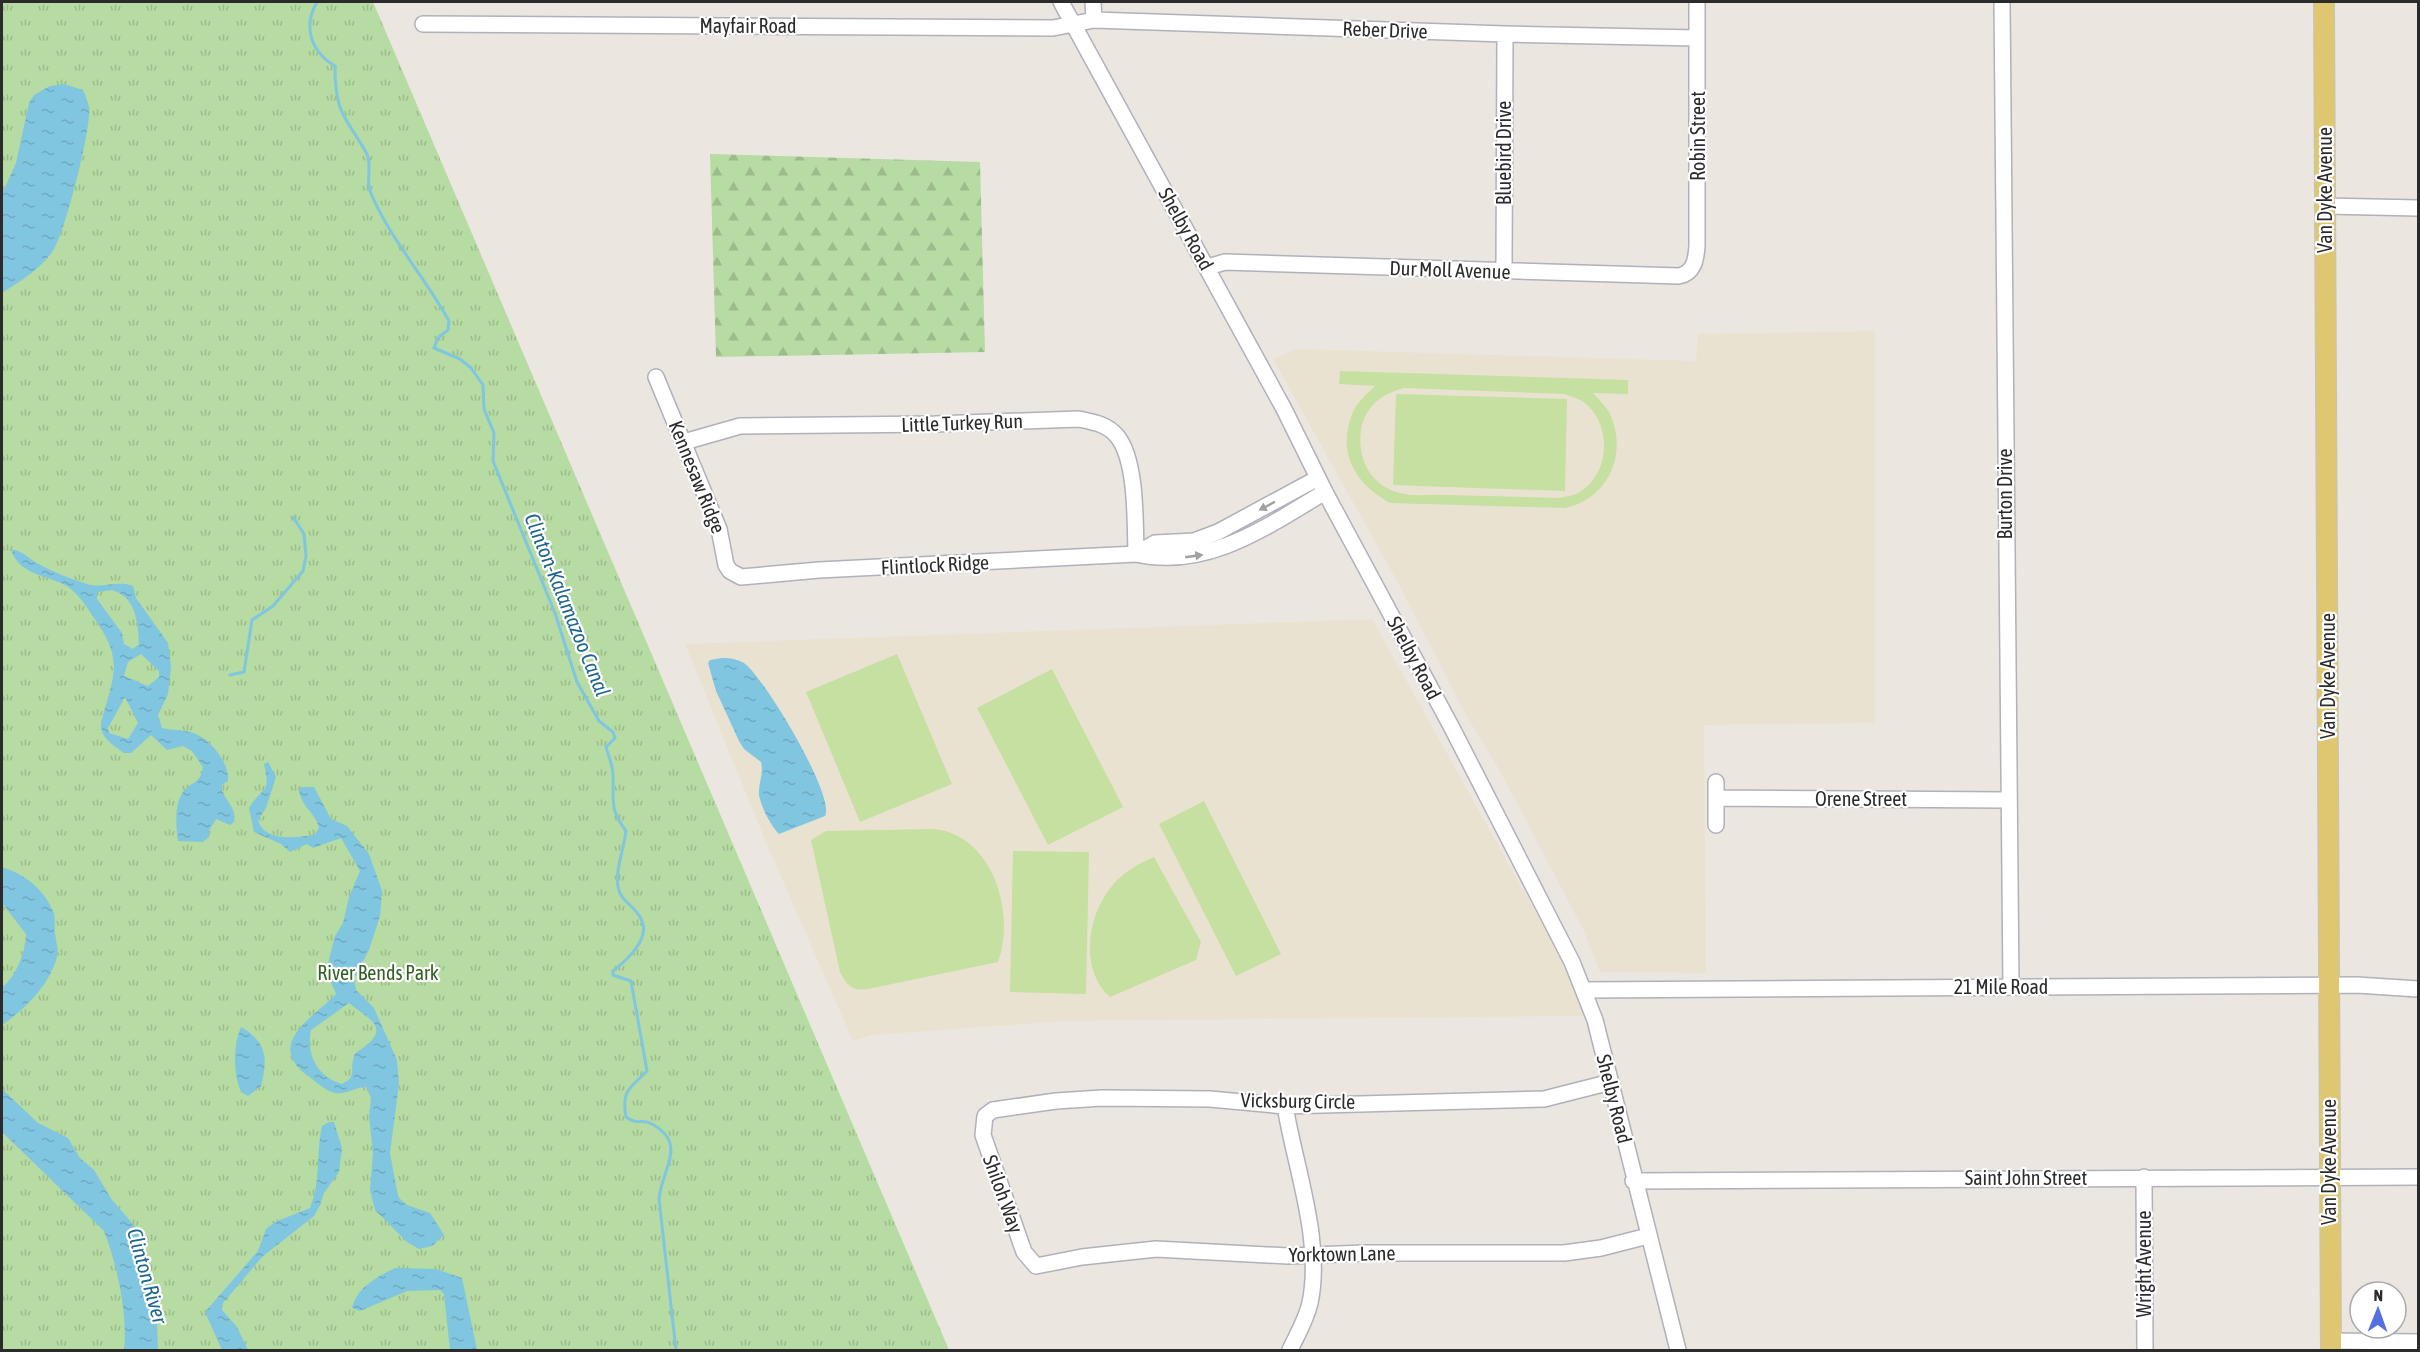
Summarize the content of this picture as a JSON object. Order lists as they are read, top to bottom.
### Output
{
  "streets": {
    "main road": ["Van Dyke Avenue"],
    "street": [
      "Mayfair Road",
      "Reber Drive",
      "Robin Street",
      "Bluebird Drive",
      "Shelby Road",
      "Dur Moll Avenue",
      "Little Turkey Run",
      "Kennesaw Ridge",
      "Burton Drive",
      "Flintlock Ridge",
      "Orene Street",
      "21 Mile Road",
      "Vicksburg Circle",
      "Saint John Street",
      "Shiloh Way",
      "Yorktown Lane",
      "Wright Avenue"
    ]
  },
  "crossings": [
    ["Mayfair Road", "Reber Drive"],
    ["Mayfair Road", "Shelby Road"],
    ["Reber Drive", "Robin Street"],
    ["Reber Drive", "Bluebird Drive"],
    ["Reber Drive", "Shelby Road"],
    ["Robin Street", "Dur Moll Avenue"],
    ["Bluebird Drive", "Dur Moll Avenue"],
    ["Van Dyke Avenue", "21 Mile Road"],
    ["Van Dyke Avenue", "Saint John Street"],
    ["Shelby Road", "Dur Moll Avenue"],
    ["Shelby Road", "Flintlock Ridge"],
    ["Shelby Road", "21 Mile Road"],
    ["Shelby Road", "Vicksburg Circle"],
    ["Shelby Road", "Saint John Street"],
    ["Shelby Road", "Yorktown Lane"],
    ["Little Turkey Run", "Kennesaw Ridge"],
    ["Little Turkey Run", "Flintlock Ridge"],
    ["Kennesaw Ridge", "Flintlock Ridge"],
    ["Burton Drive", "Orene Street"],
    ["Burton Drive", "21 Mile Road"],
    ["Vicksburg Circle", "Shiloh Way"],
    ["Saint John Street", "Wright Avenue"],
    ["Shiloh Way", "Yorktown Lane"]
  ],
  "water": ["Clinton-Kalamazoo Canal", "Clinton River"],
  "parks": ["River Bends Park"],
  "north": "top"
}
